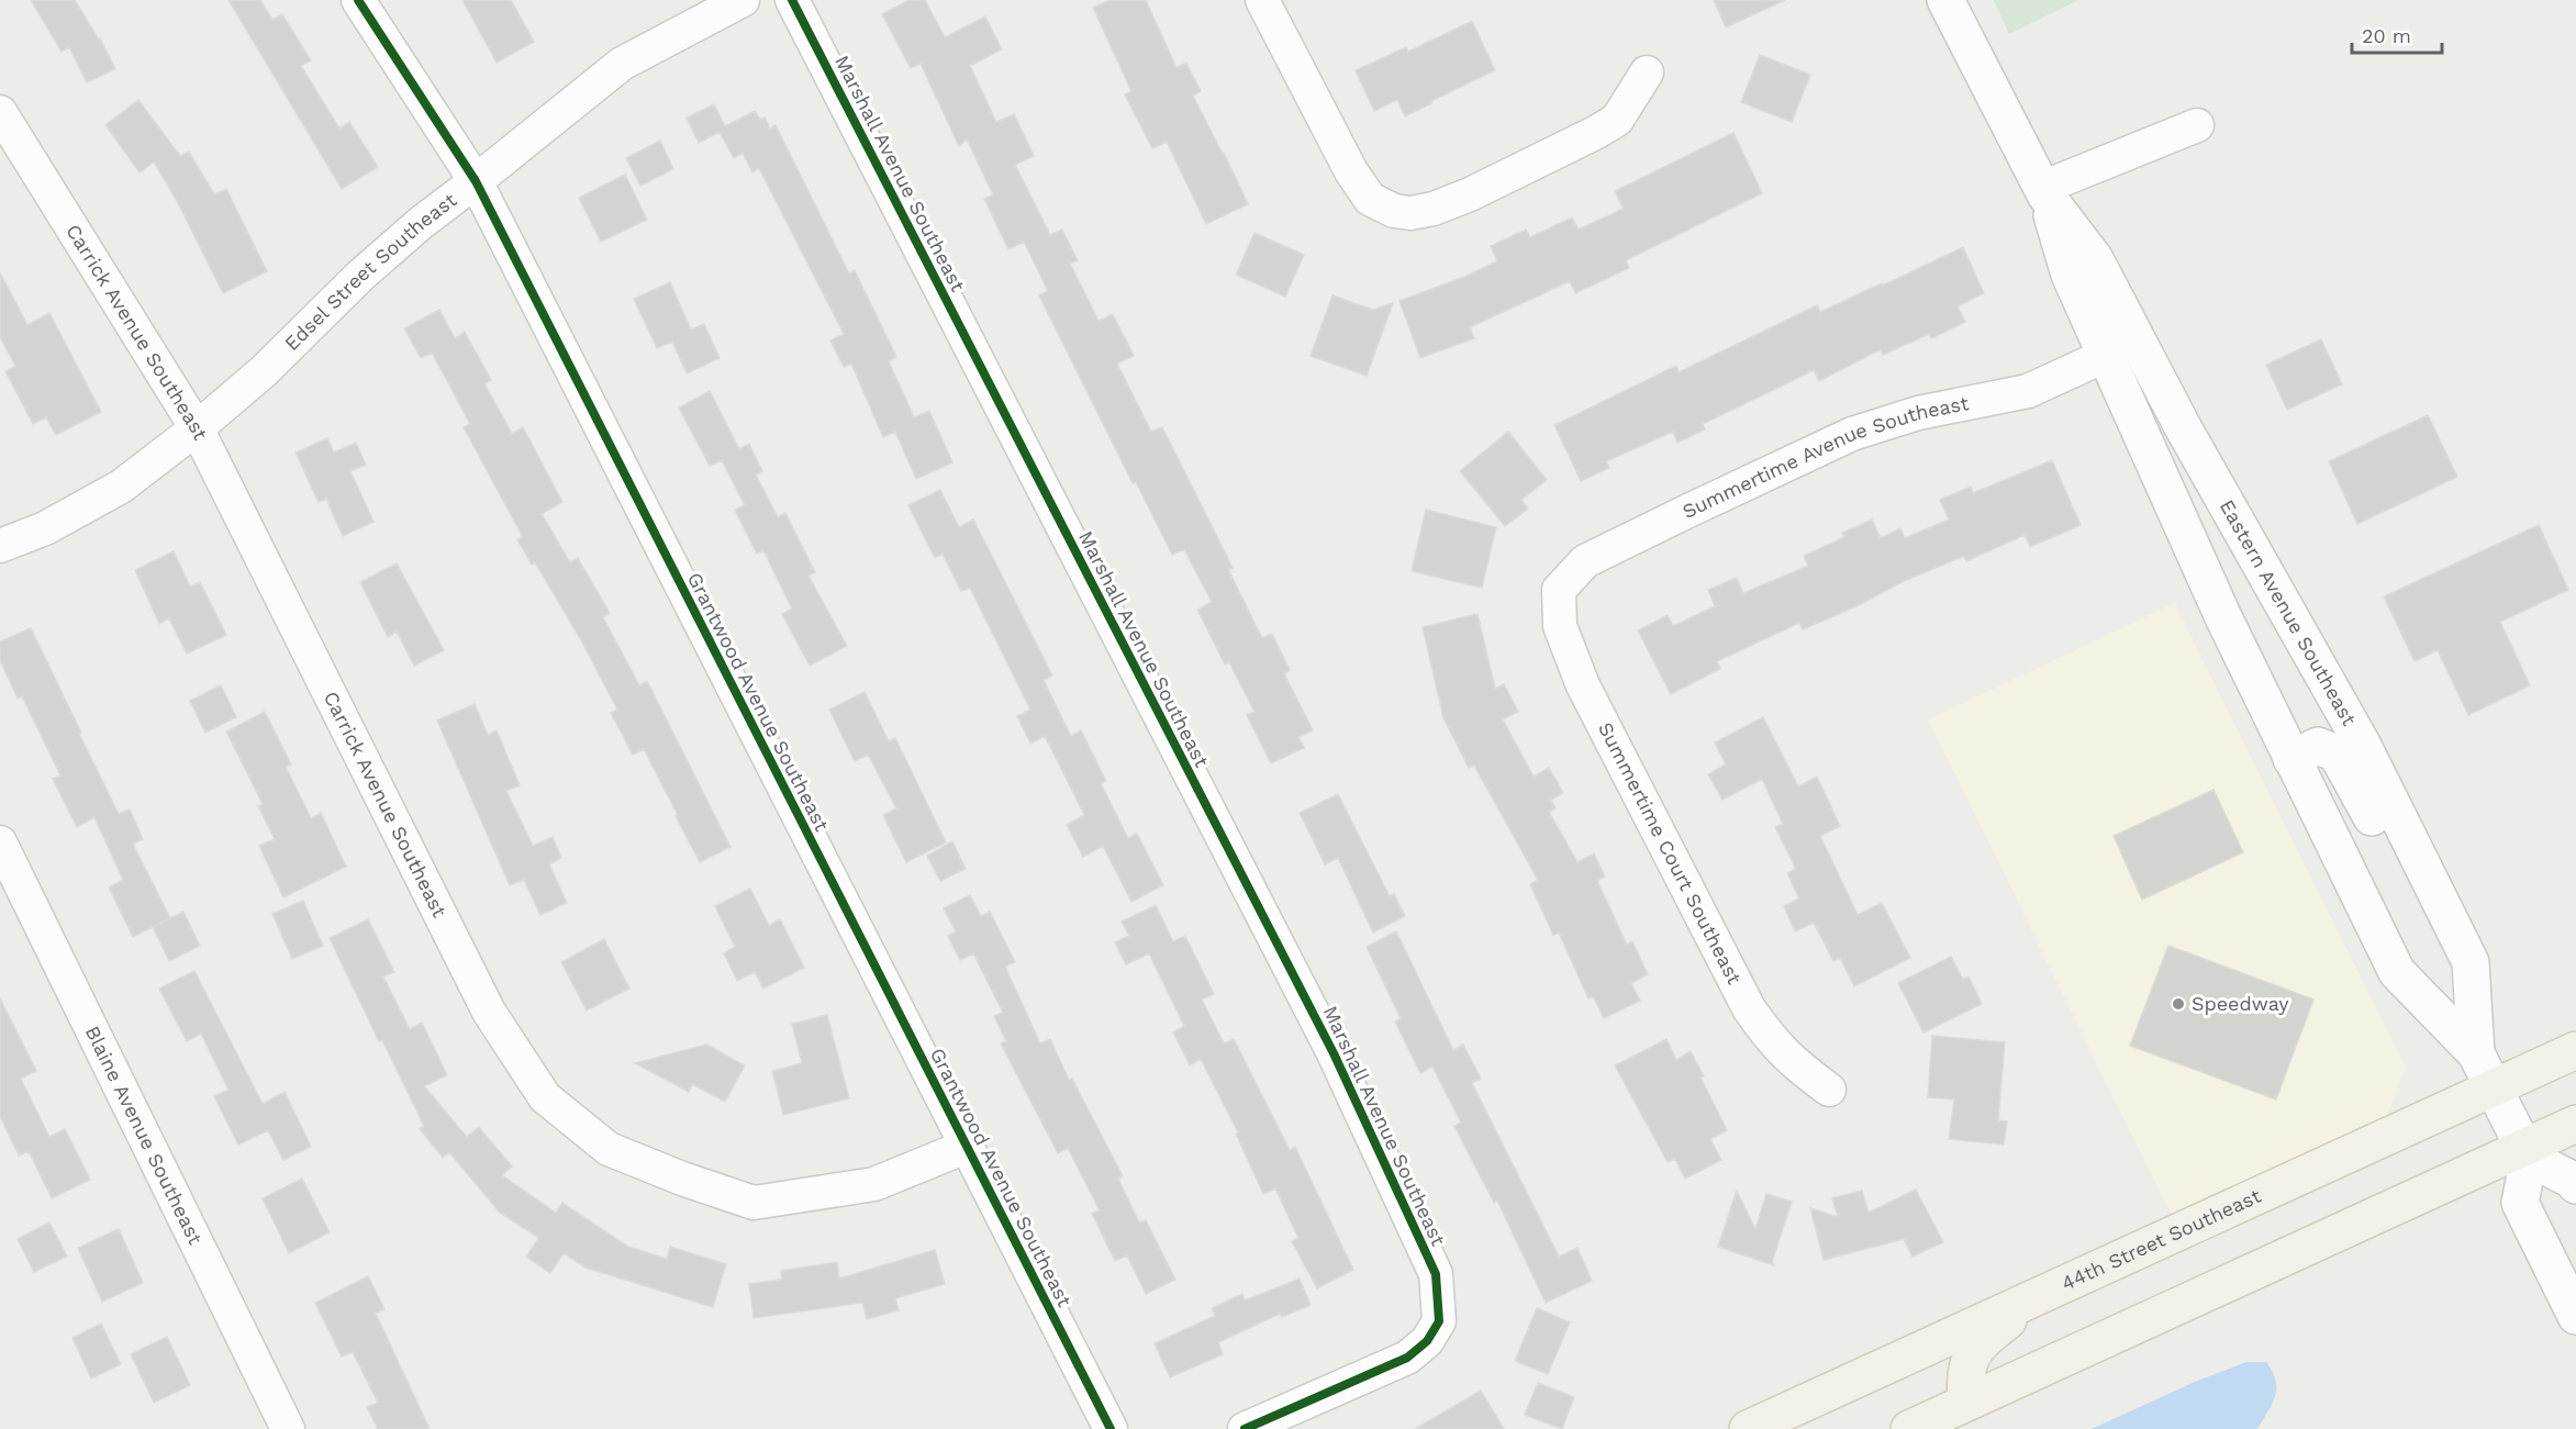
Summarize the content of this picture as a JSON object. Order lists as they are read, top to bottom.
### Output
{
  "streets": {
    "main road": ["44th Street Southeast"],
    "street": [
      "Marshall Avenue Southeast",
      "Edsel Street Southeast",
      "Carrick Avenue Southeast",
      "Summertime Avenue Southeast",
      "Eastern Avenue Southeast",
      "Grantwood Avenue Southeast",
      "Summertime Court Southeast",
      "Blaine Avenue Southeast"
    ]
  },
  "crossings": [
    ["Edsel Street Southeast", "Carrick Avenue Southeast"],
    ["Edsel Street Southeast", "Grantwood Avenue Southeast"],
    ["Carrick Avenue Southeast", "Grantwood Avenue Southeast"],
    ["Summertime Avenue Southeast", "Eastern Avenue Southeast"],
    ["Summertime Avenue Southeast", "Summertime Court Southeast"],
    ["Eastern Avenue Southeast", "44th Street Southeast"]
  ],
  "places": ["Speedway"],
  "scale_bar": "20 m"
}
